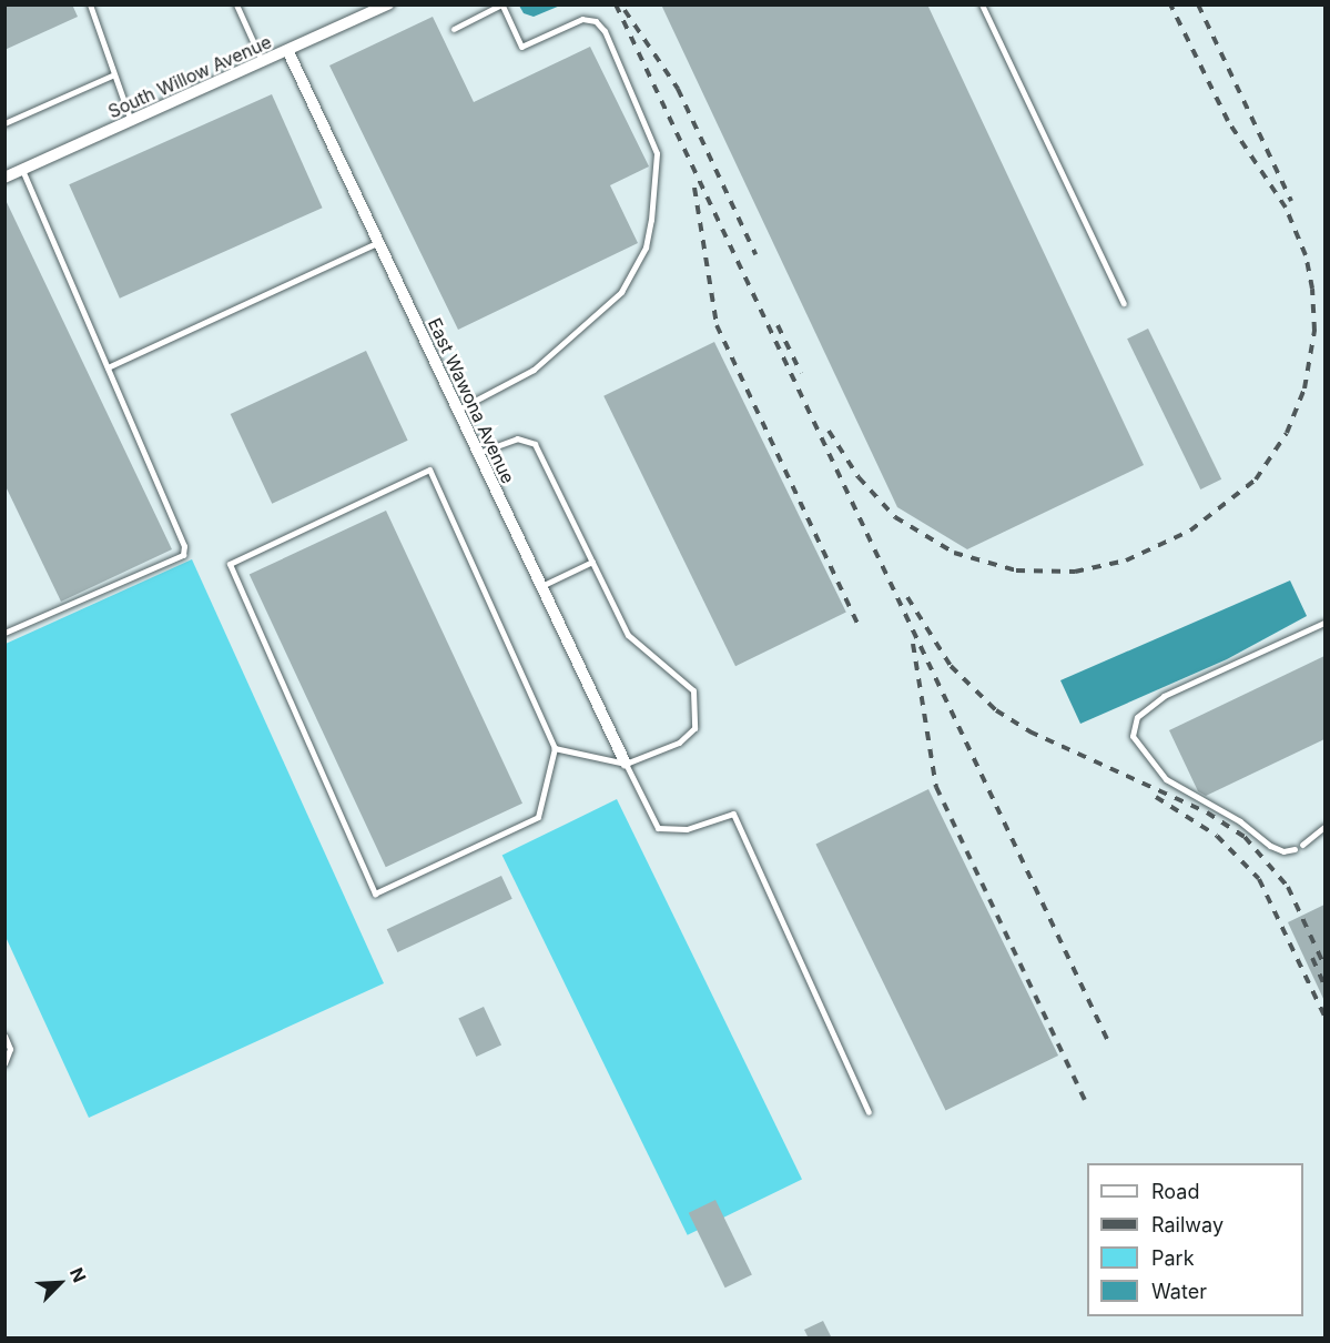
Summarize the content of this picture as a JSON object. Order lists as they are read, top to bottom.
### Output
{
  "streets": {
    "street": ["South Willow Avenue", "East Wawona Avenue"]
  },
  "crossings": [
    ["South Willow Avenue", "East Wawona Avenue"]
  ],
  "legend": [
    "Road",
    "Railway",
    "Park",
    "Water"
  ],
  "north": "top right"
}
